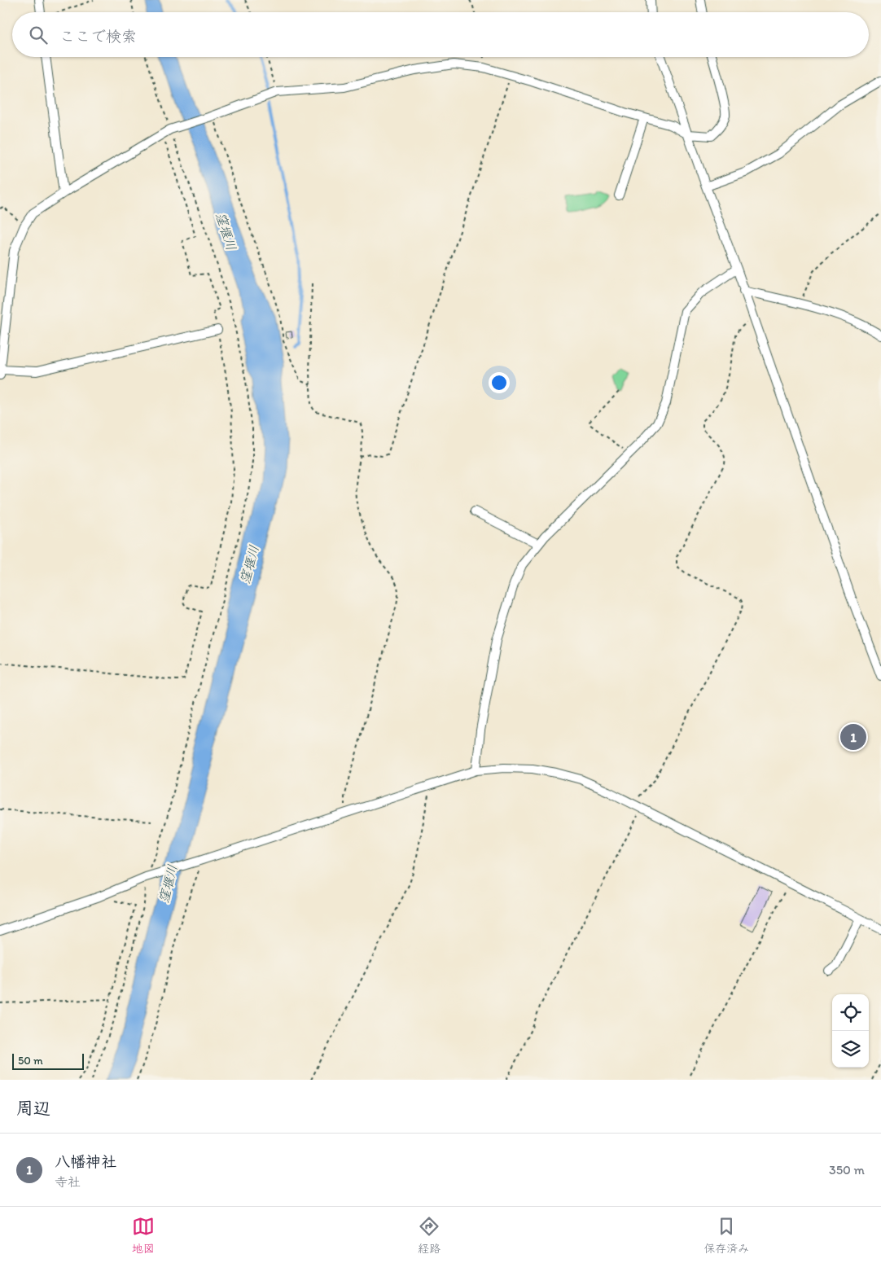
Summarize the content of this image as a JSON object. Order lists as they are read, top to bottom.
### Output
{
  "water": ["窪堰川"],
  "scale_bar": "50 m",
  "page": {
    "search": "ここで検索",
    "pins": "1",
    "scale": "50 m",
    "heading": "周辺",
    "list": [
      {
        "mark": "1",
        "name": "八幡神社",
        "note": "寺社",
        "value": "350 m"
      }
    ],
    "nav": ["地図", "経路", "保存済み"]
  }
}
